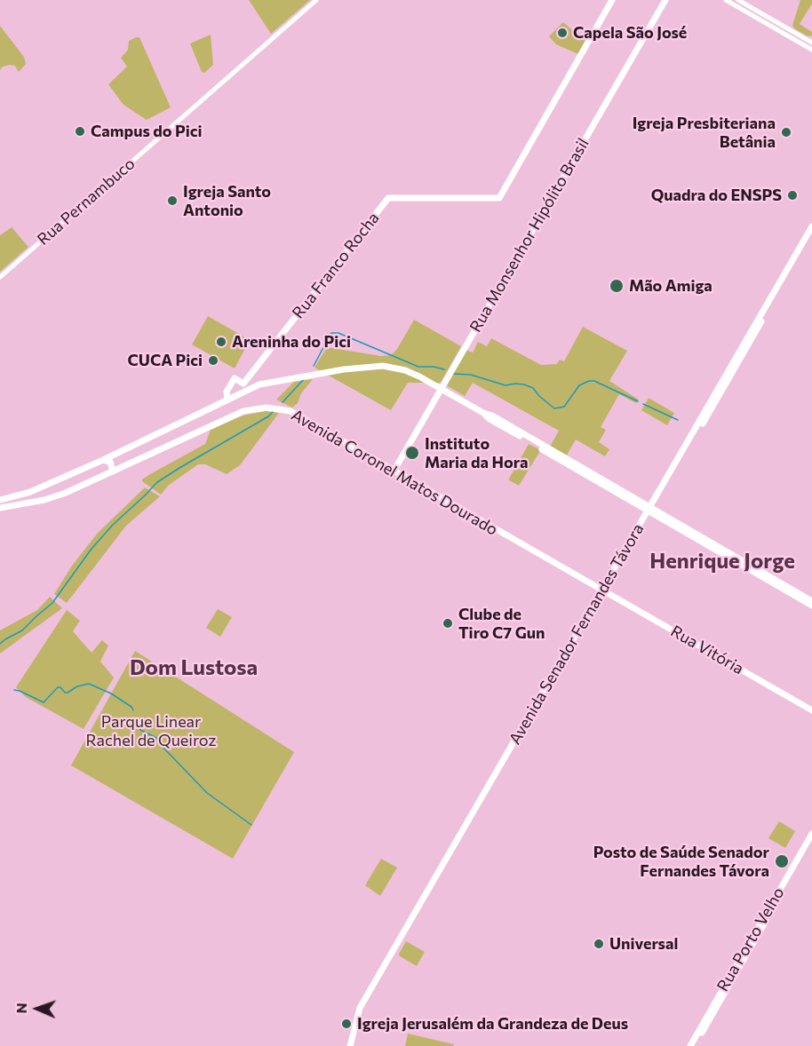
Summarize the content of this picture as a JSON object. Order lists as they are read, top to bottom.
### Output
{
  "streets": {
    "main road": [
      "Rua Monsenhor Hipólito Brasil",
      "Rua Franco Rocha",
      "Avenida Coronel Matos Dourado",
      "Avenida Senador Fernandes Távora",
      "Rua Vitória",
      "Rua Porto Velho"
    ],
    "street": ["Rua Pernambuco"]
  },
  "crossings": [
    ["Rua Monsenhor Hipólito Brasil", "Avenida Coronel Matos Dourado"],
    ["Avenida Coronel Matos Dourado", "Avenida Senador Fernandes Távora"],
    ["Avenida Coronel Matos Dourado", "Rua Vitória"],
    ["Avenida Senador Fernandes Távora", "Rua Vitória"]
  ],
  "districts": ["Henrique Jorge", "Dom Lustosa"],
  "parks": ["Parque Linear Rachel de Queiroz"],
  "places": [
    "Capela São José",
    "Campus do Pici",
    "Igreja Presbiteriana Betânia",
    "Quadra do ENSPS",
    "Igreja Santo Antonio",
    "Mão Amiga",
    "Areninha do Pici",
    "CUCA Pici",
    "Instituto Maria da Hora",
    "Clube de Tiro C7 Gun",
    "Posto de Saúde Senador Fernandes Távora",
    "Universal",
    "Igreja Jerusalém da Grandeza de Deus"
  ],
  "north": "left"
}
